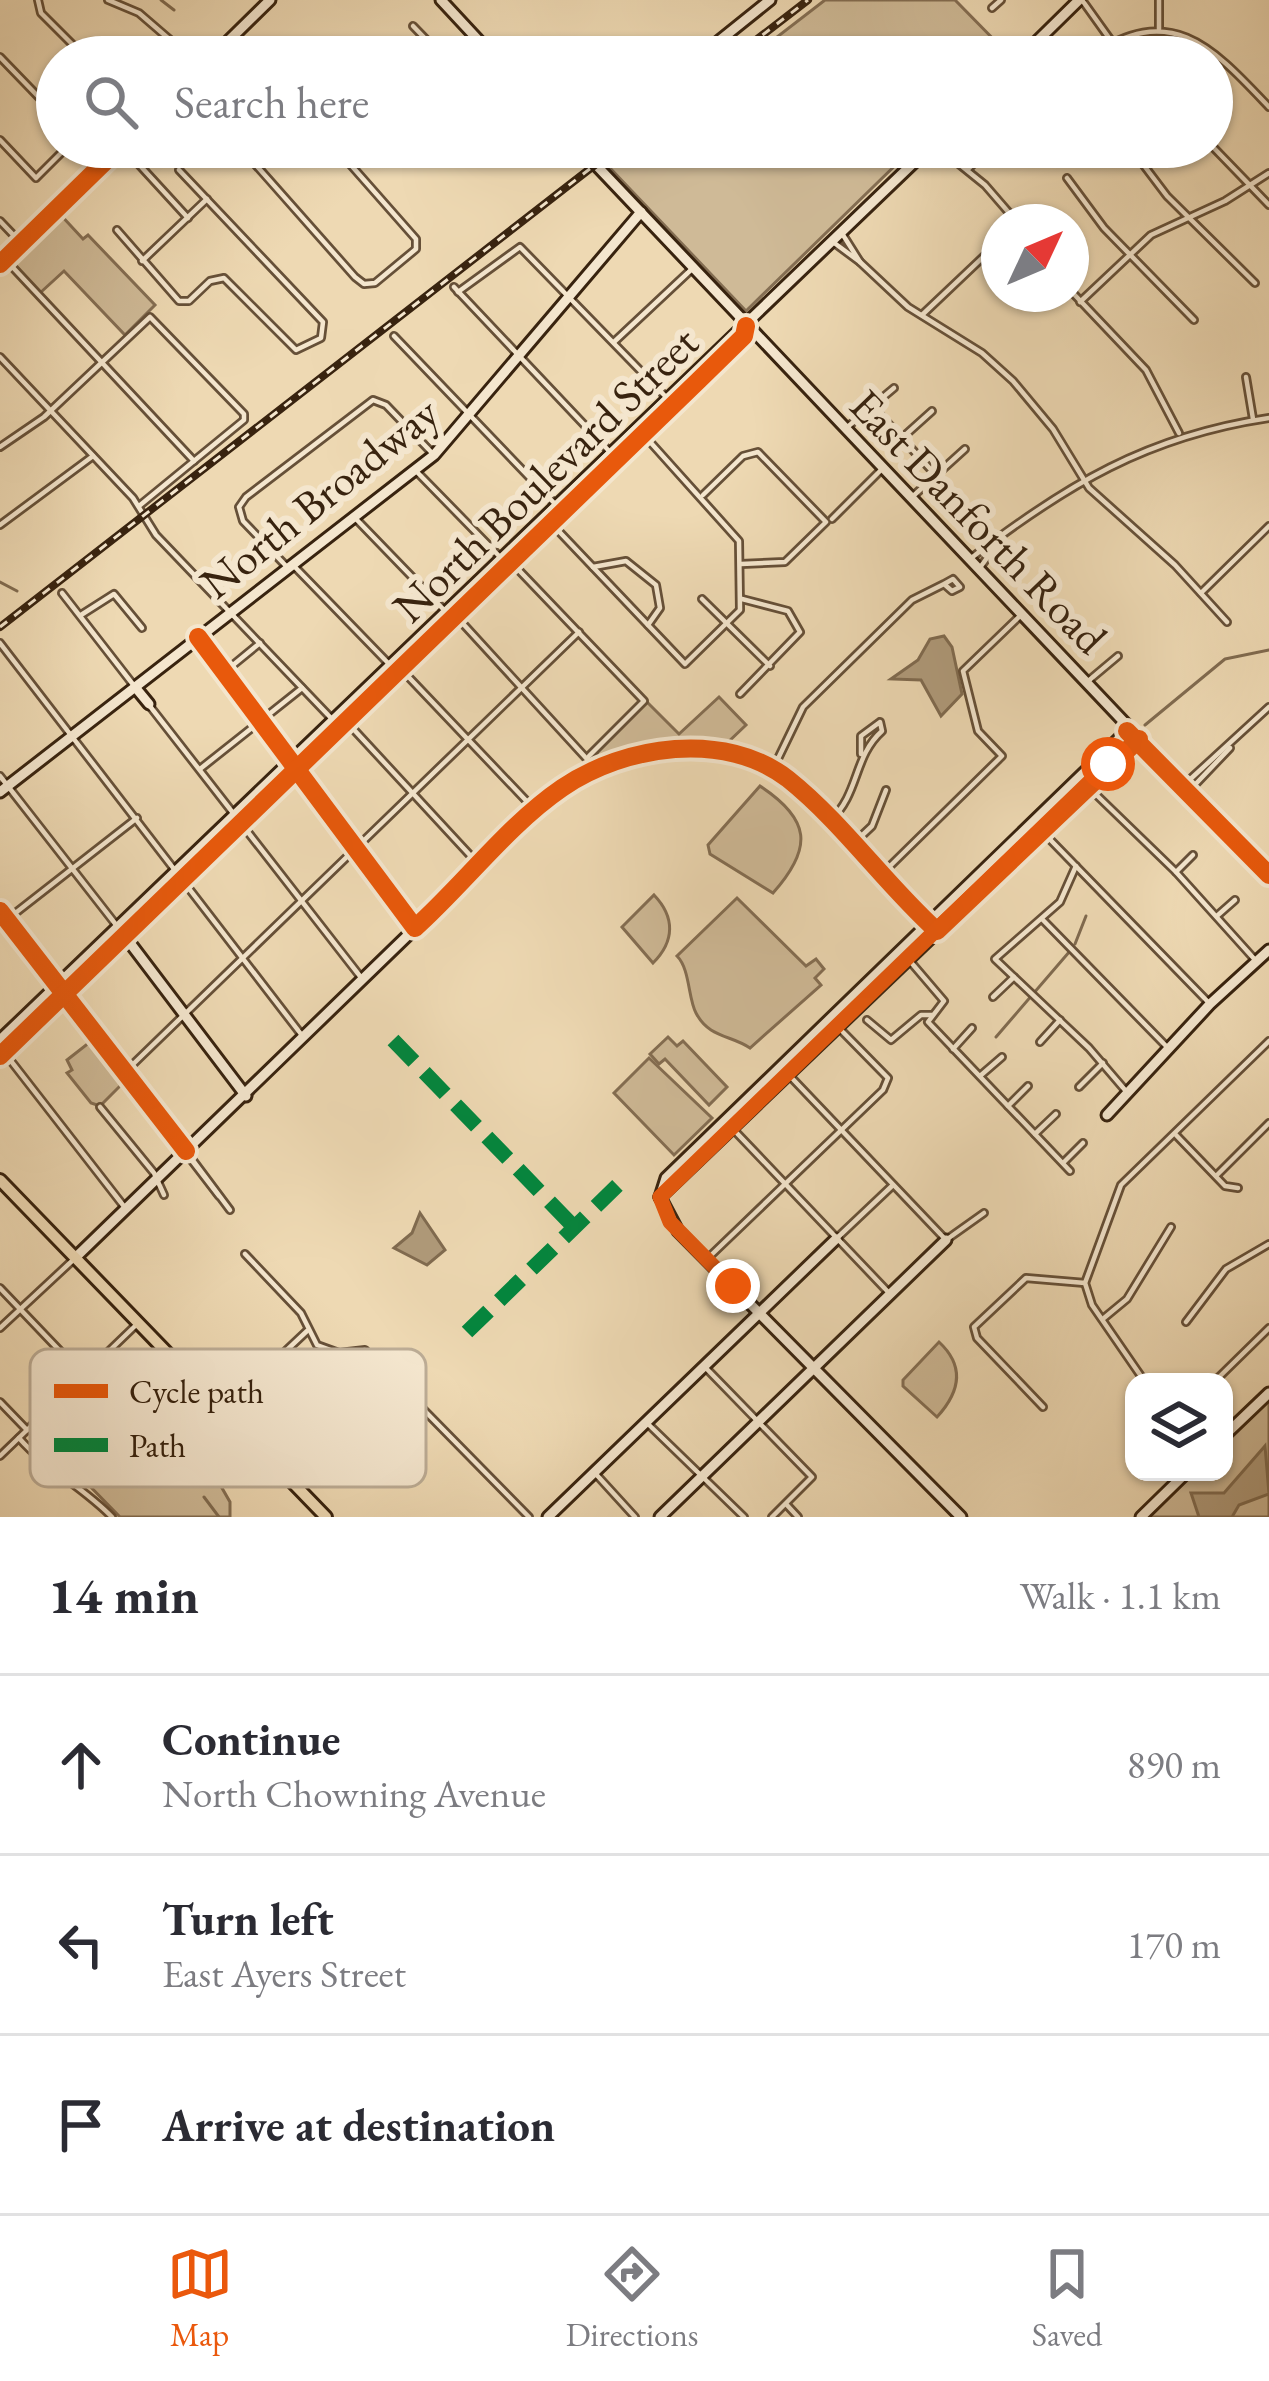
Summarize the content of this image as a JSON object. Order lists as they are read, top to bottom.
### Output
{
  "streets": {
    "street": ["North Boulevard Street", "North Broadway", "East Danforth Road"]
  },
  "crossings": [
    ["North Boulevard Street", "East Danforth Road"],
    ["North Broadway", "East Danforth Road"]
  ],
  "legend": ["Cycle path", "Path"],
  "north": "top right",
  "page": {
    "search": "Search here",
    "heading": ["14 min", "Walk · 1.1 km"],
    "list": [
      ["Continue", "North Chowning Avenue", "890 m"],
      ["Turn left", "East Ayers Street", "170 m"],
      "Arrive at destination"
    ],
    "nav": ["Map", "Directions", "Saved"]
  }
}
